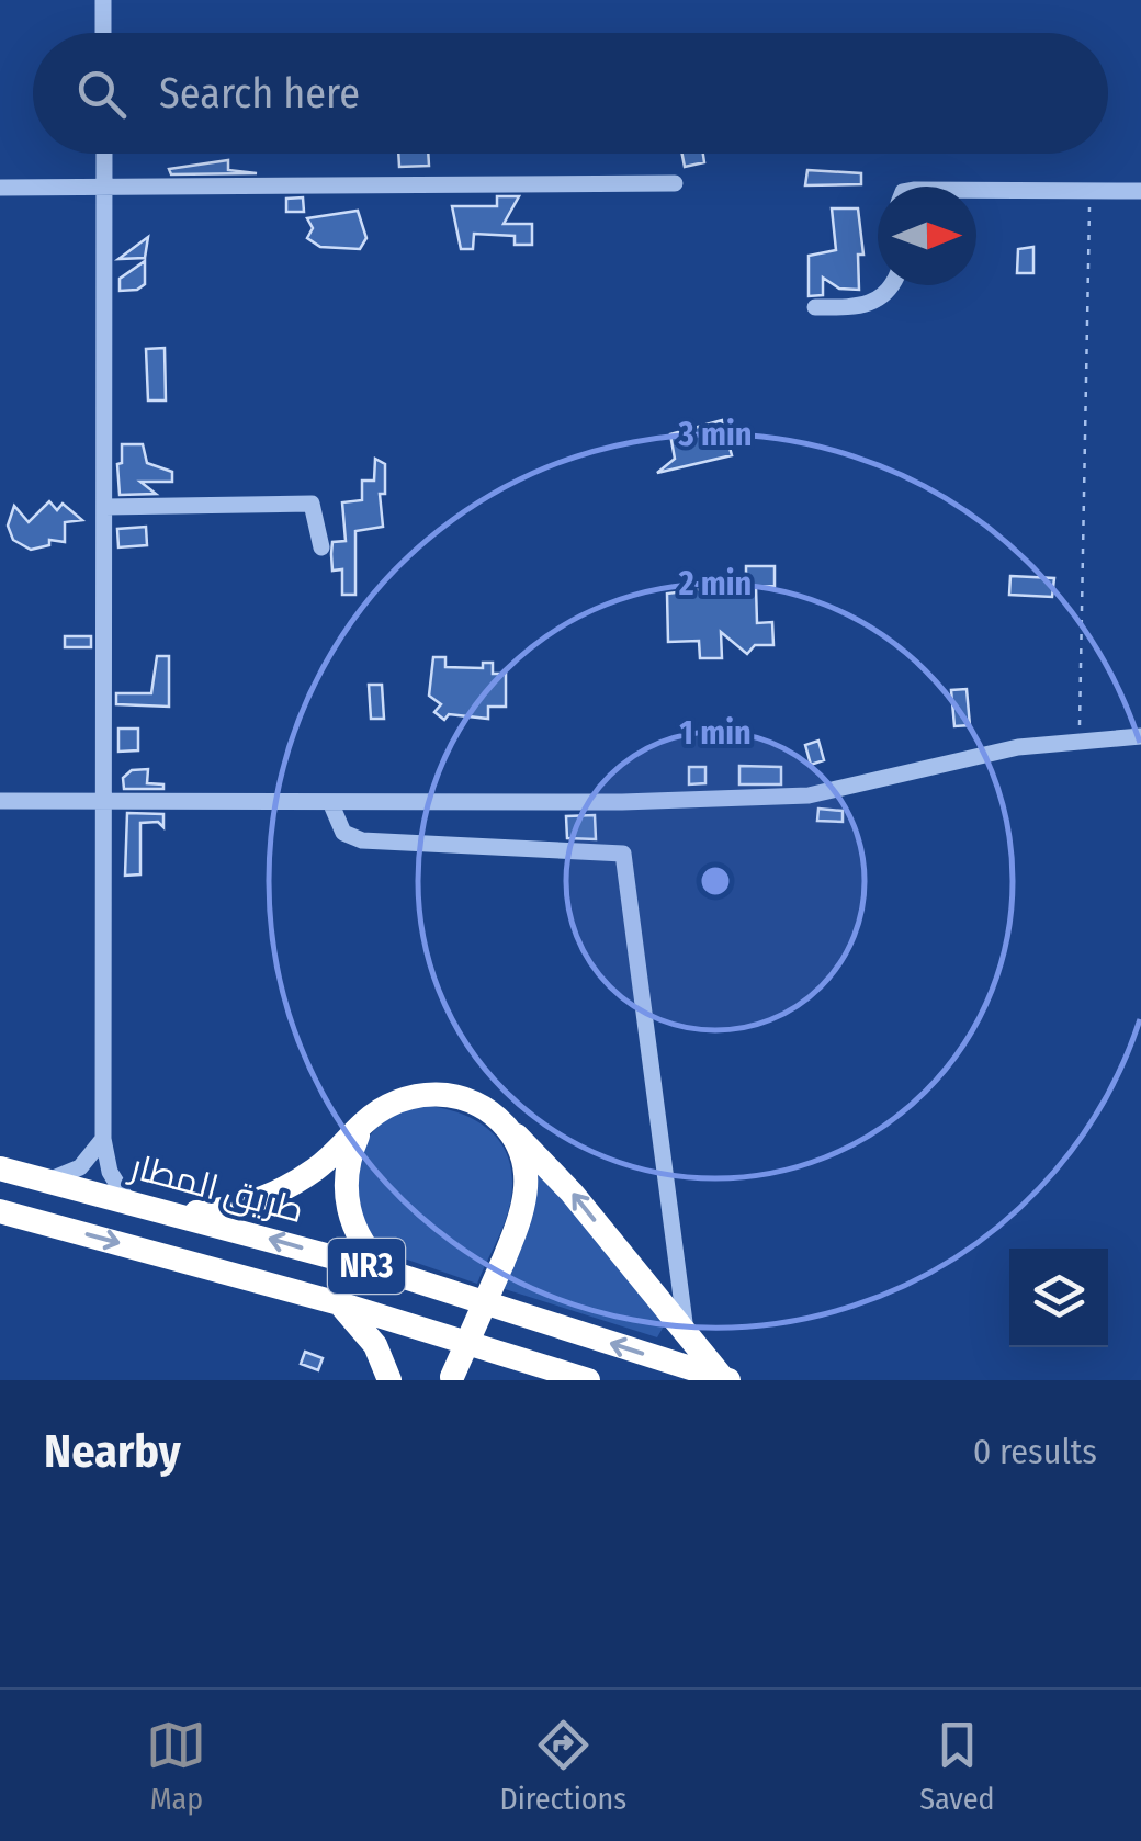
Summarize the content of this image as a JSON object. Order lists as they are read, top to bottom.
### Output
{
  "streets": {
    "highway": ["طريق المطار", "NR3"]
  },
  "north": "right",
  "page": {
    "search": "Search here",
    "heading": ["Nearby", "0 results"],
    "nav": ["Map", "Directions", "Saved"]
  },
  "rings": ["3 min", "2 min", "1 min"]
}
